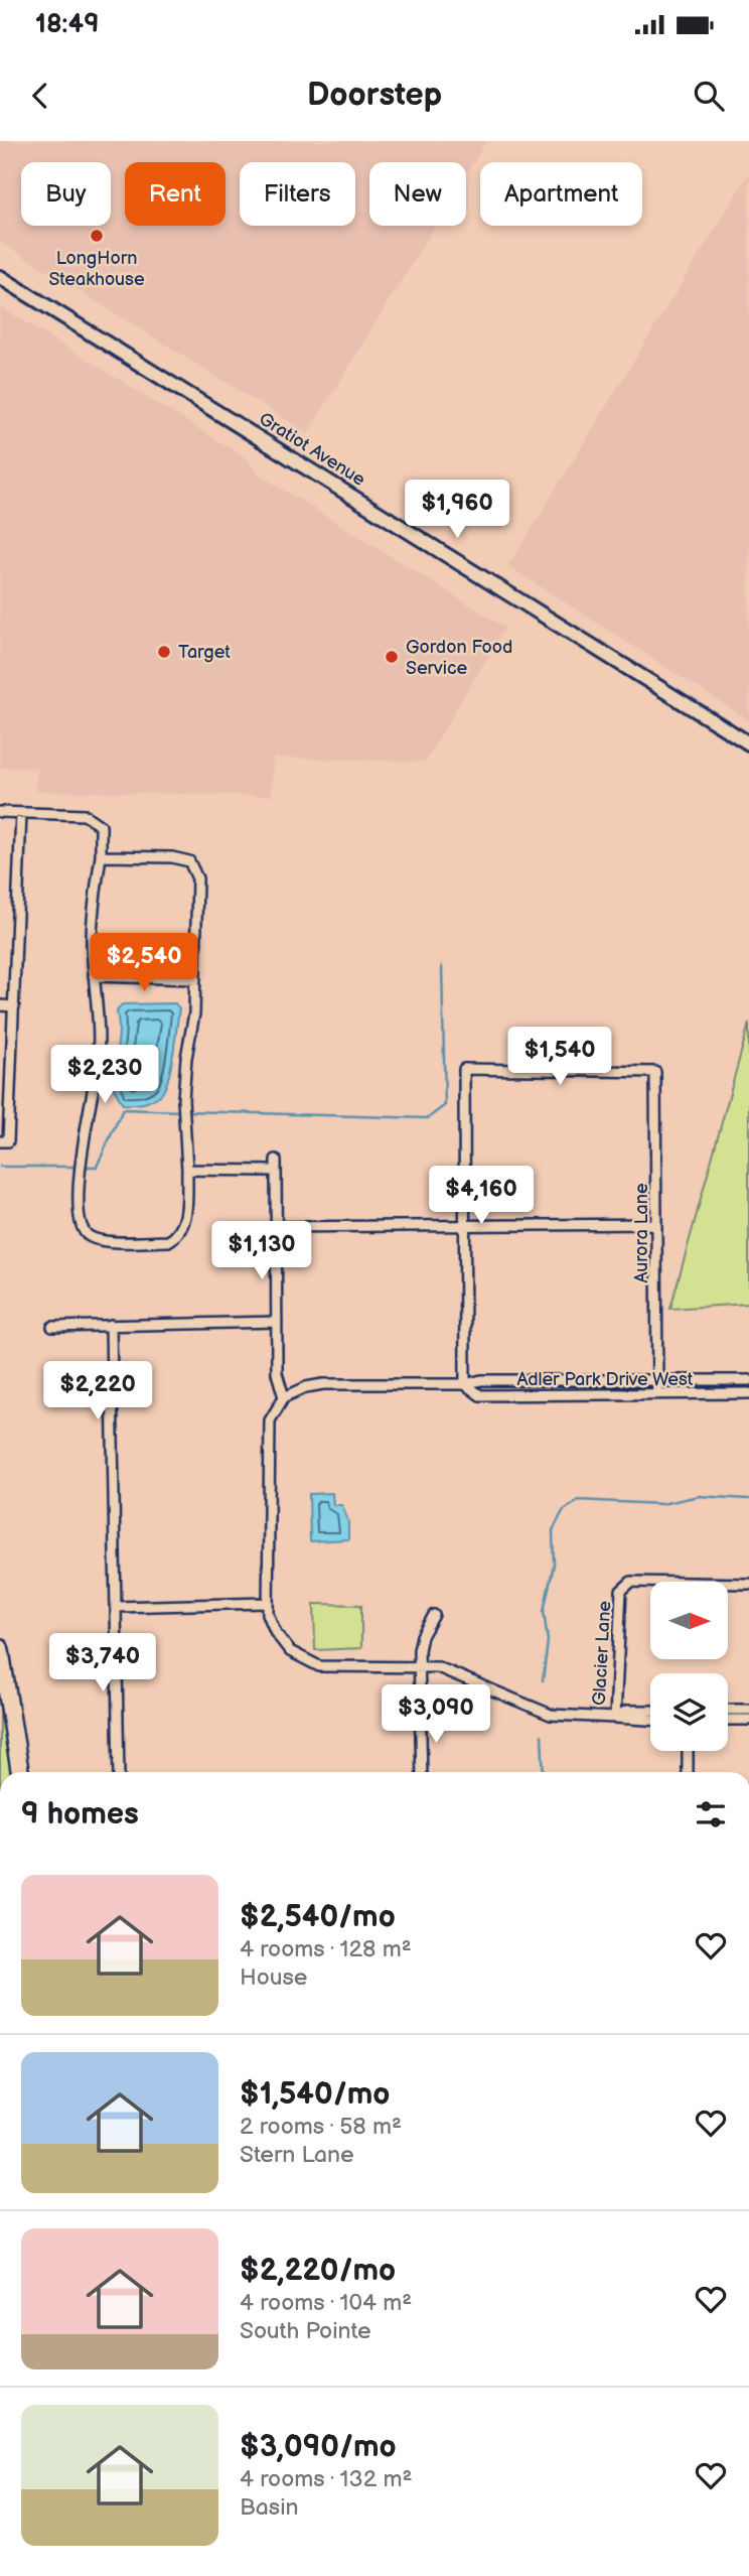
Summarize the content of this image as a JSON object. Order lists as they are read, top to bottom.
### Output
{
  "streets": {
    "main road": ["Gratiot Avenue"],
    "street": ["Aurora Lane", "Adler Park Drive West", "Glacier Lane"]
  },
  "crossings": [
    ["Aurora Lane", "Adler Park Drive West"]
  ],
  "places": ["LongHorn Steakhouse", "Target", "Gordon Food Service"],
  "north": "right",
  "page": {
    "status": "18:49",
    "header": "Doorstep",
    "chip": [
      "Buy",
      "Rent",
      "Filters",
      "New",
      "Apartment"
    ],
    "price": [
      "$1,960",
      "$2,540",
      "$1,540",
      "$2,230",
      "$4,160",
      "$1,130",
      "$2,220",
      "$3,740",
      "$3,090"
    ],
    "heading": "9 homes",
    "list": [
      {
        "name": "$2,540/mo",
        "note": "4 rooms · 128 m² · House"
      },
      {
        "name": "$1,540/mo",
        "note": "2 rooms · 58 m² · Stern Lane"
      },
      {
        "name": "$2,220/mo",
        "note": "4 rooms · 104 m² · South Pointe"
      },
      {
        "name": "$3,090/mo",
        "note": "4 rooms · 132 m² · Basin"
      }
    ]
  }
}
